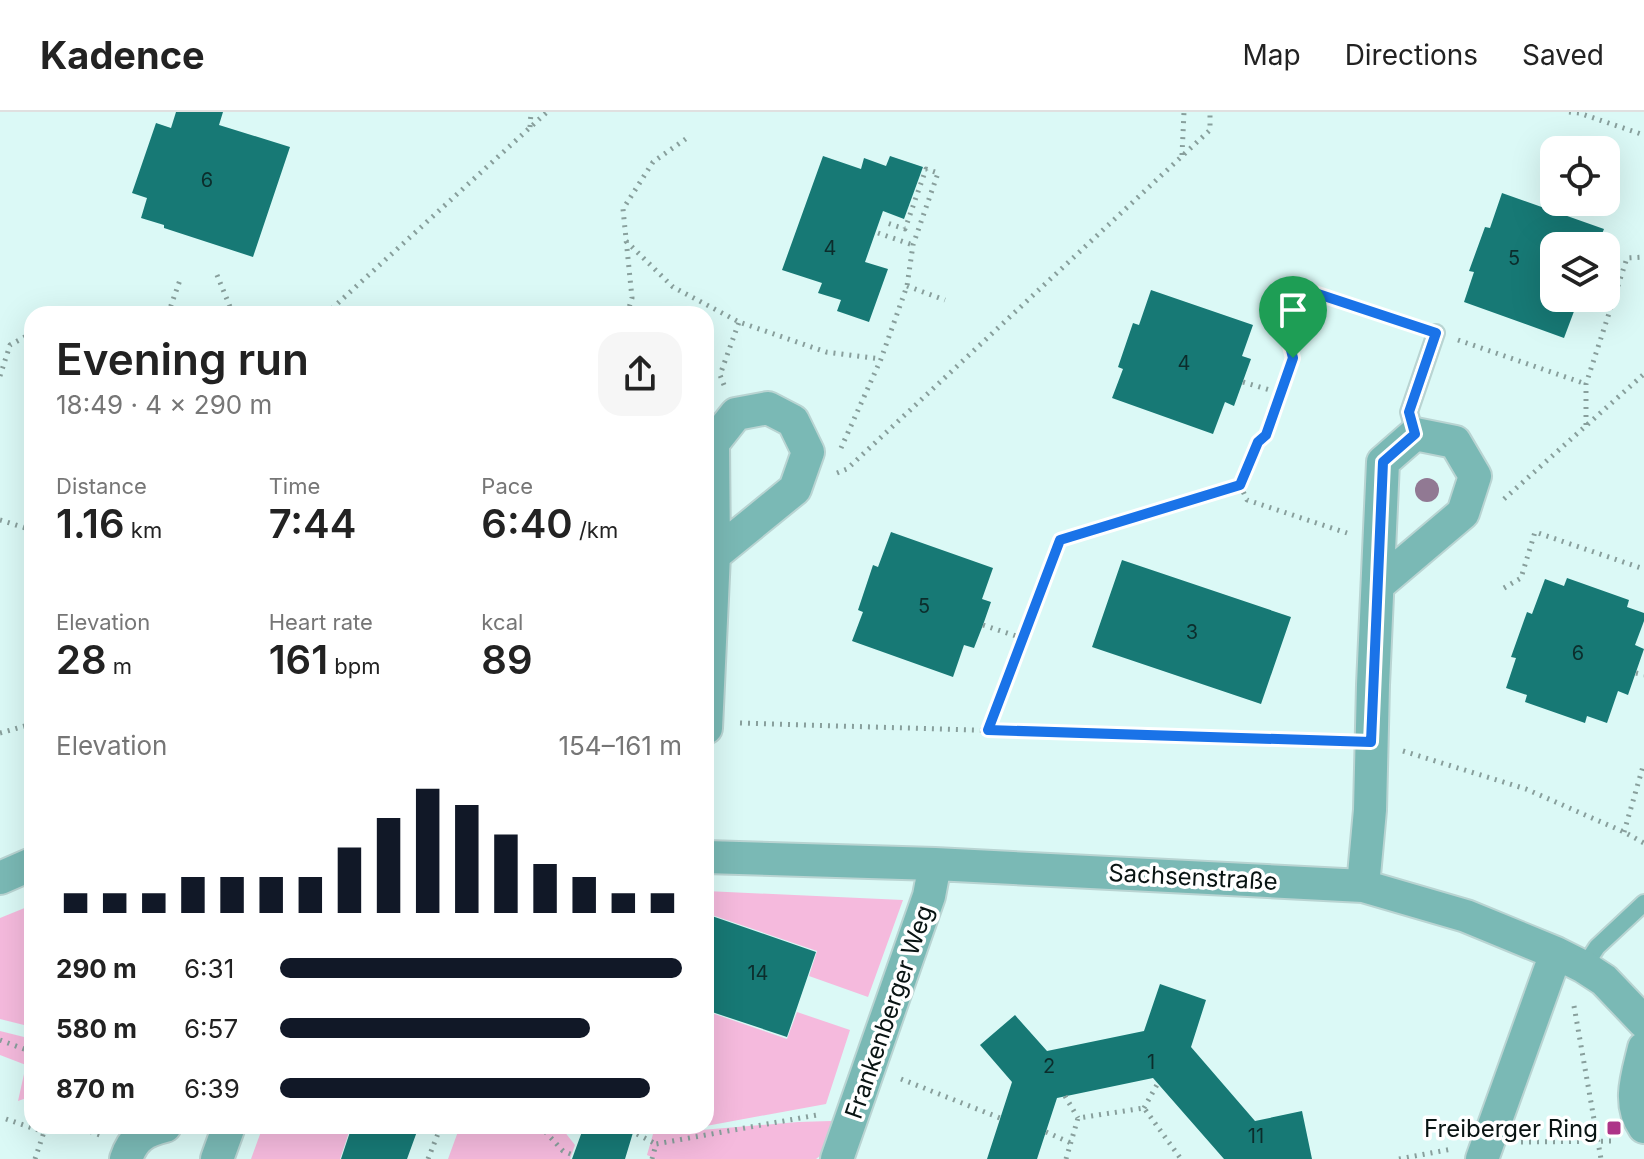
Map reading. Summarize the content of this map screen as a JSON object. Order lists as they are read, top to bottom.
{
  "streets": {
    "street": ["Sachsenstraße", "Frankenberger Weg"]
  },
  "crossings": [
    ["Sachsenstraße", "Frankenberger Weg"]
  ],
  "places": {
    "transit": ["Freiberger Ring"]
  },
  "house_numbers": [
    "6",
    "4",
    "5",
    "4",
    "5",
    "3",
    "6",
    "14",
    "1",
    "2",
    "11"
  ],
  "page": {
    "header": "Kadence",
    "nav": ["Map", "Directions", "Saved"],
    "heading": ["Evening run", "18:49 · 4 × 290 m"],
    "stats": [
      ["Distance", "1.16 km"],
      ["Time", "7:44"],
      ["Pace", "6:40 /km"],
      ["Elevation", "28 m"],
      ["Heart rate", "161 bpm"],
      ["kcal", "89"]
    ],
    "chart": ["Elevation", "154–161 m"],
    "list": [
      {
        "name": "290 m",
        "note": "6:31"
      },
      {
        "name": "580 m",
        "note": "6:57"
      },
      {
        "name": "870 m",
        "note": "6:39"
      }
    ]
  }
}
